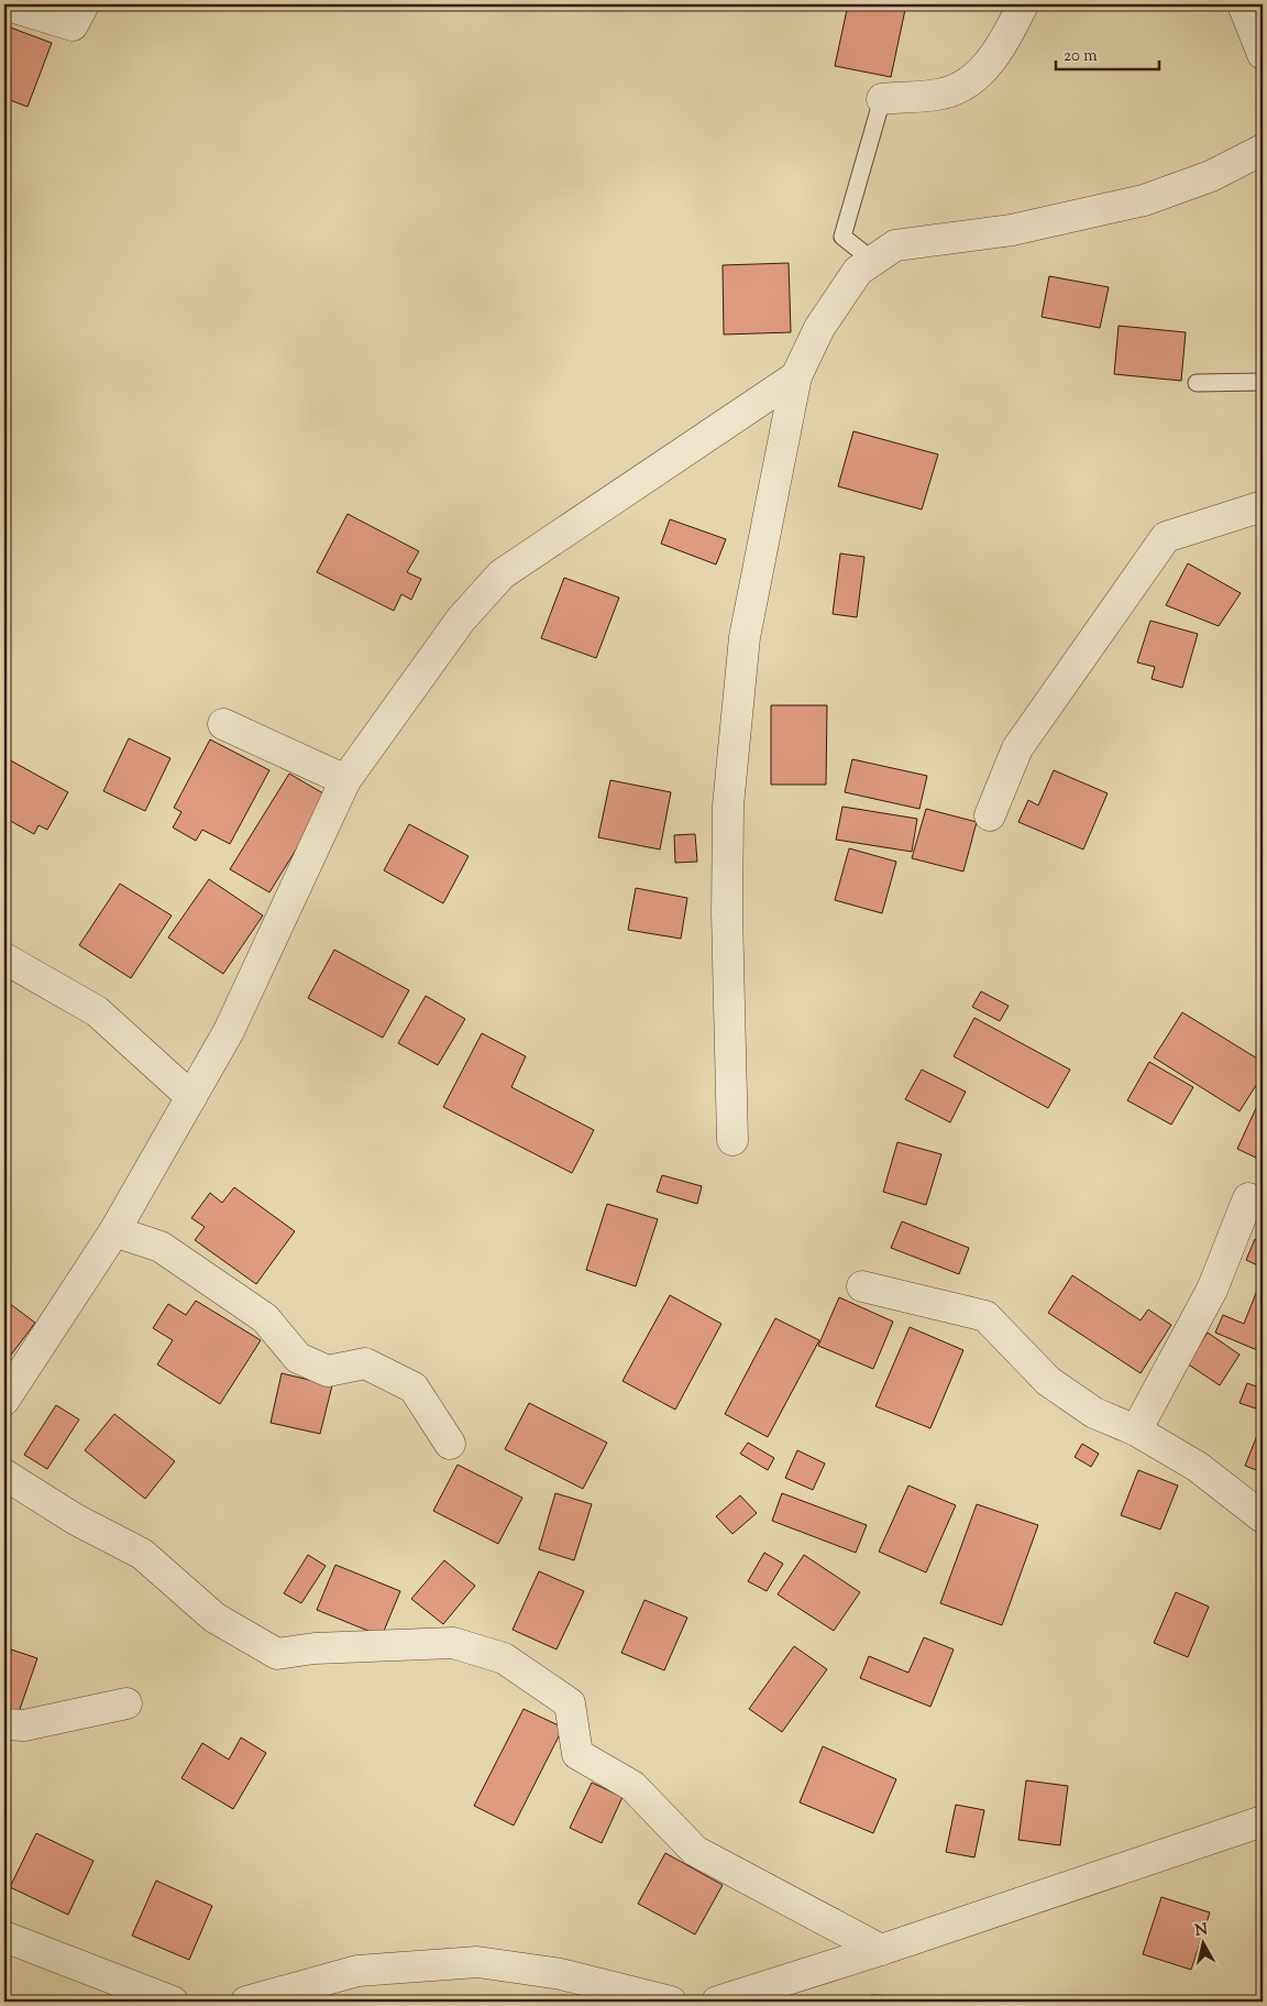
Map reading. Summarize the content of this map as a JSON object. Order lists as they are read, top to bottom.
{
  "scale_bar": "20 m",
  "north": "top"
}
